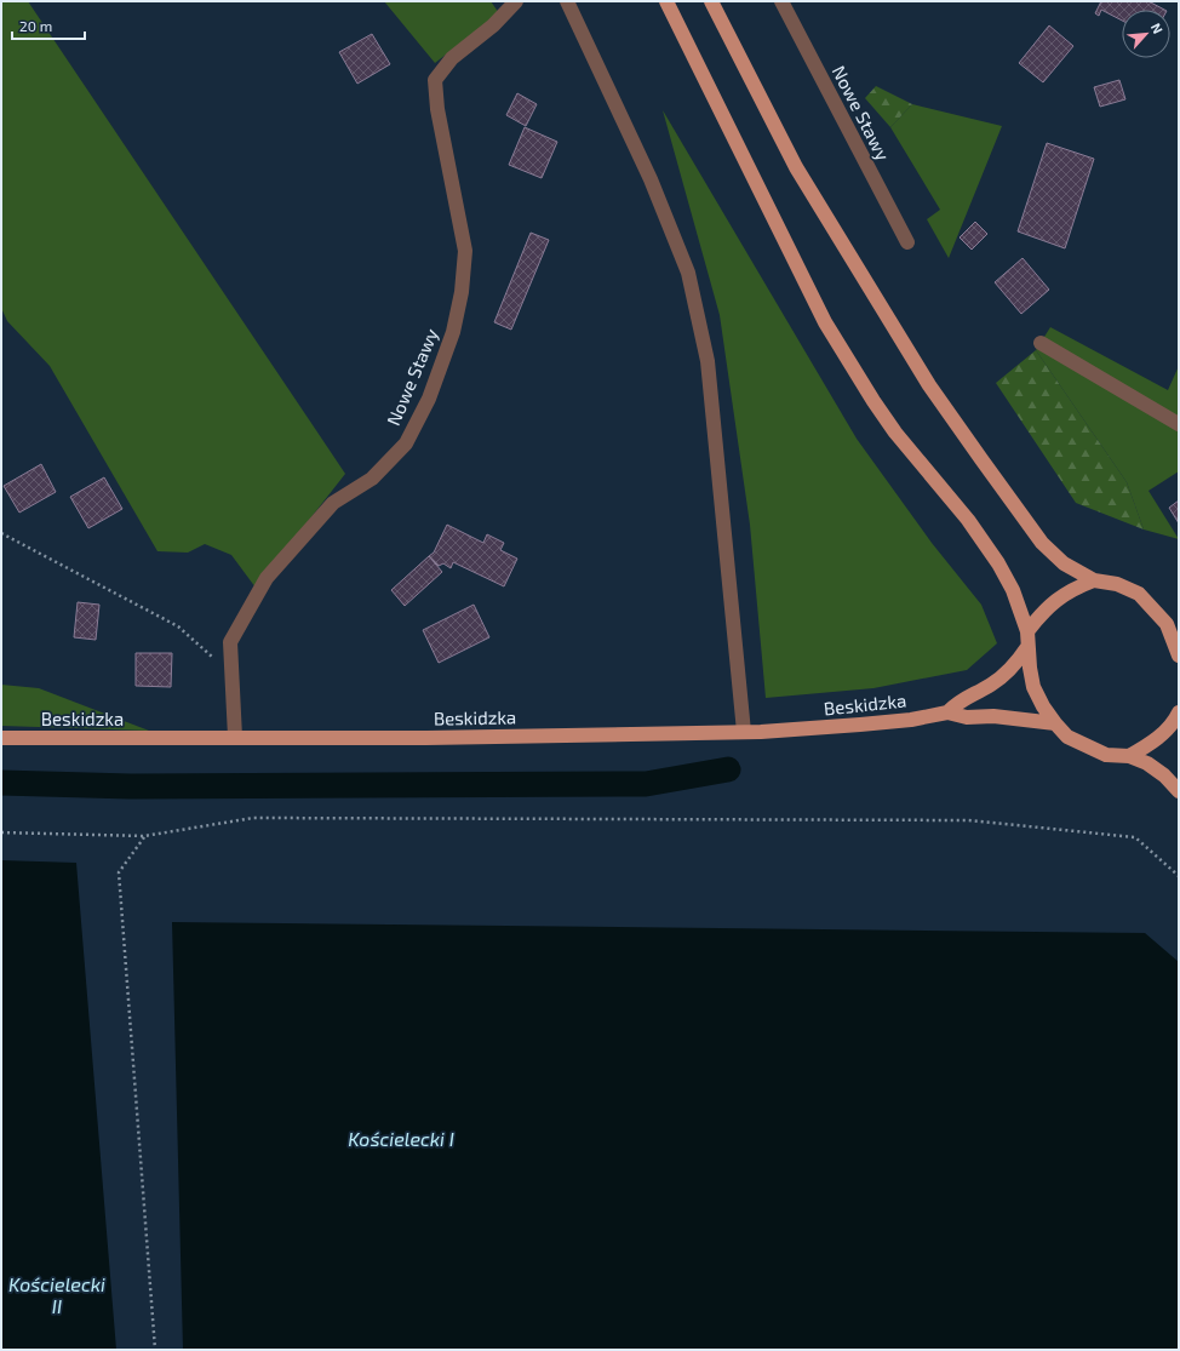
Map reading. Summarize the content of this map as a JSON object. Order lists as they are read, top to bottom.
{
  "streets": {
    "main road": ["Beskidzka"],
    "street": ["Nowe Stawy"]
  },
  "crossings": [
    ["Nowe Stawy", "Beskidzka"]
  ],
  "water": ["Kościelecki I", "Kościelecki II"],
  "scale_bar": "20 m",
  "north": "top right"
}
